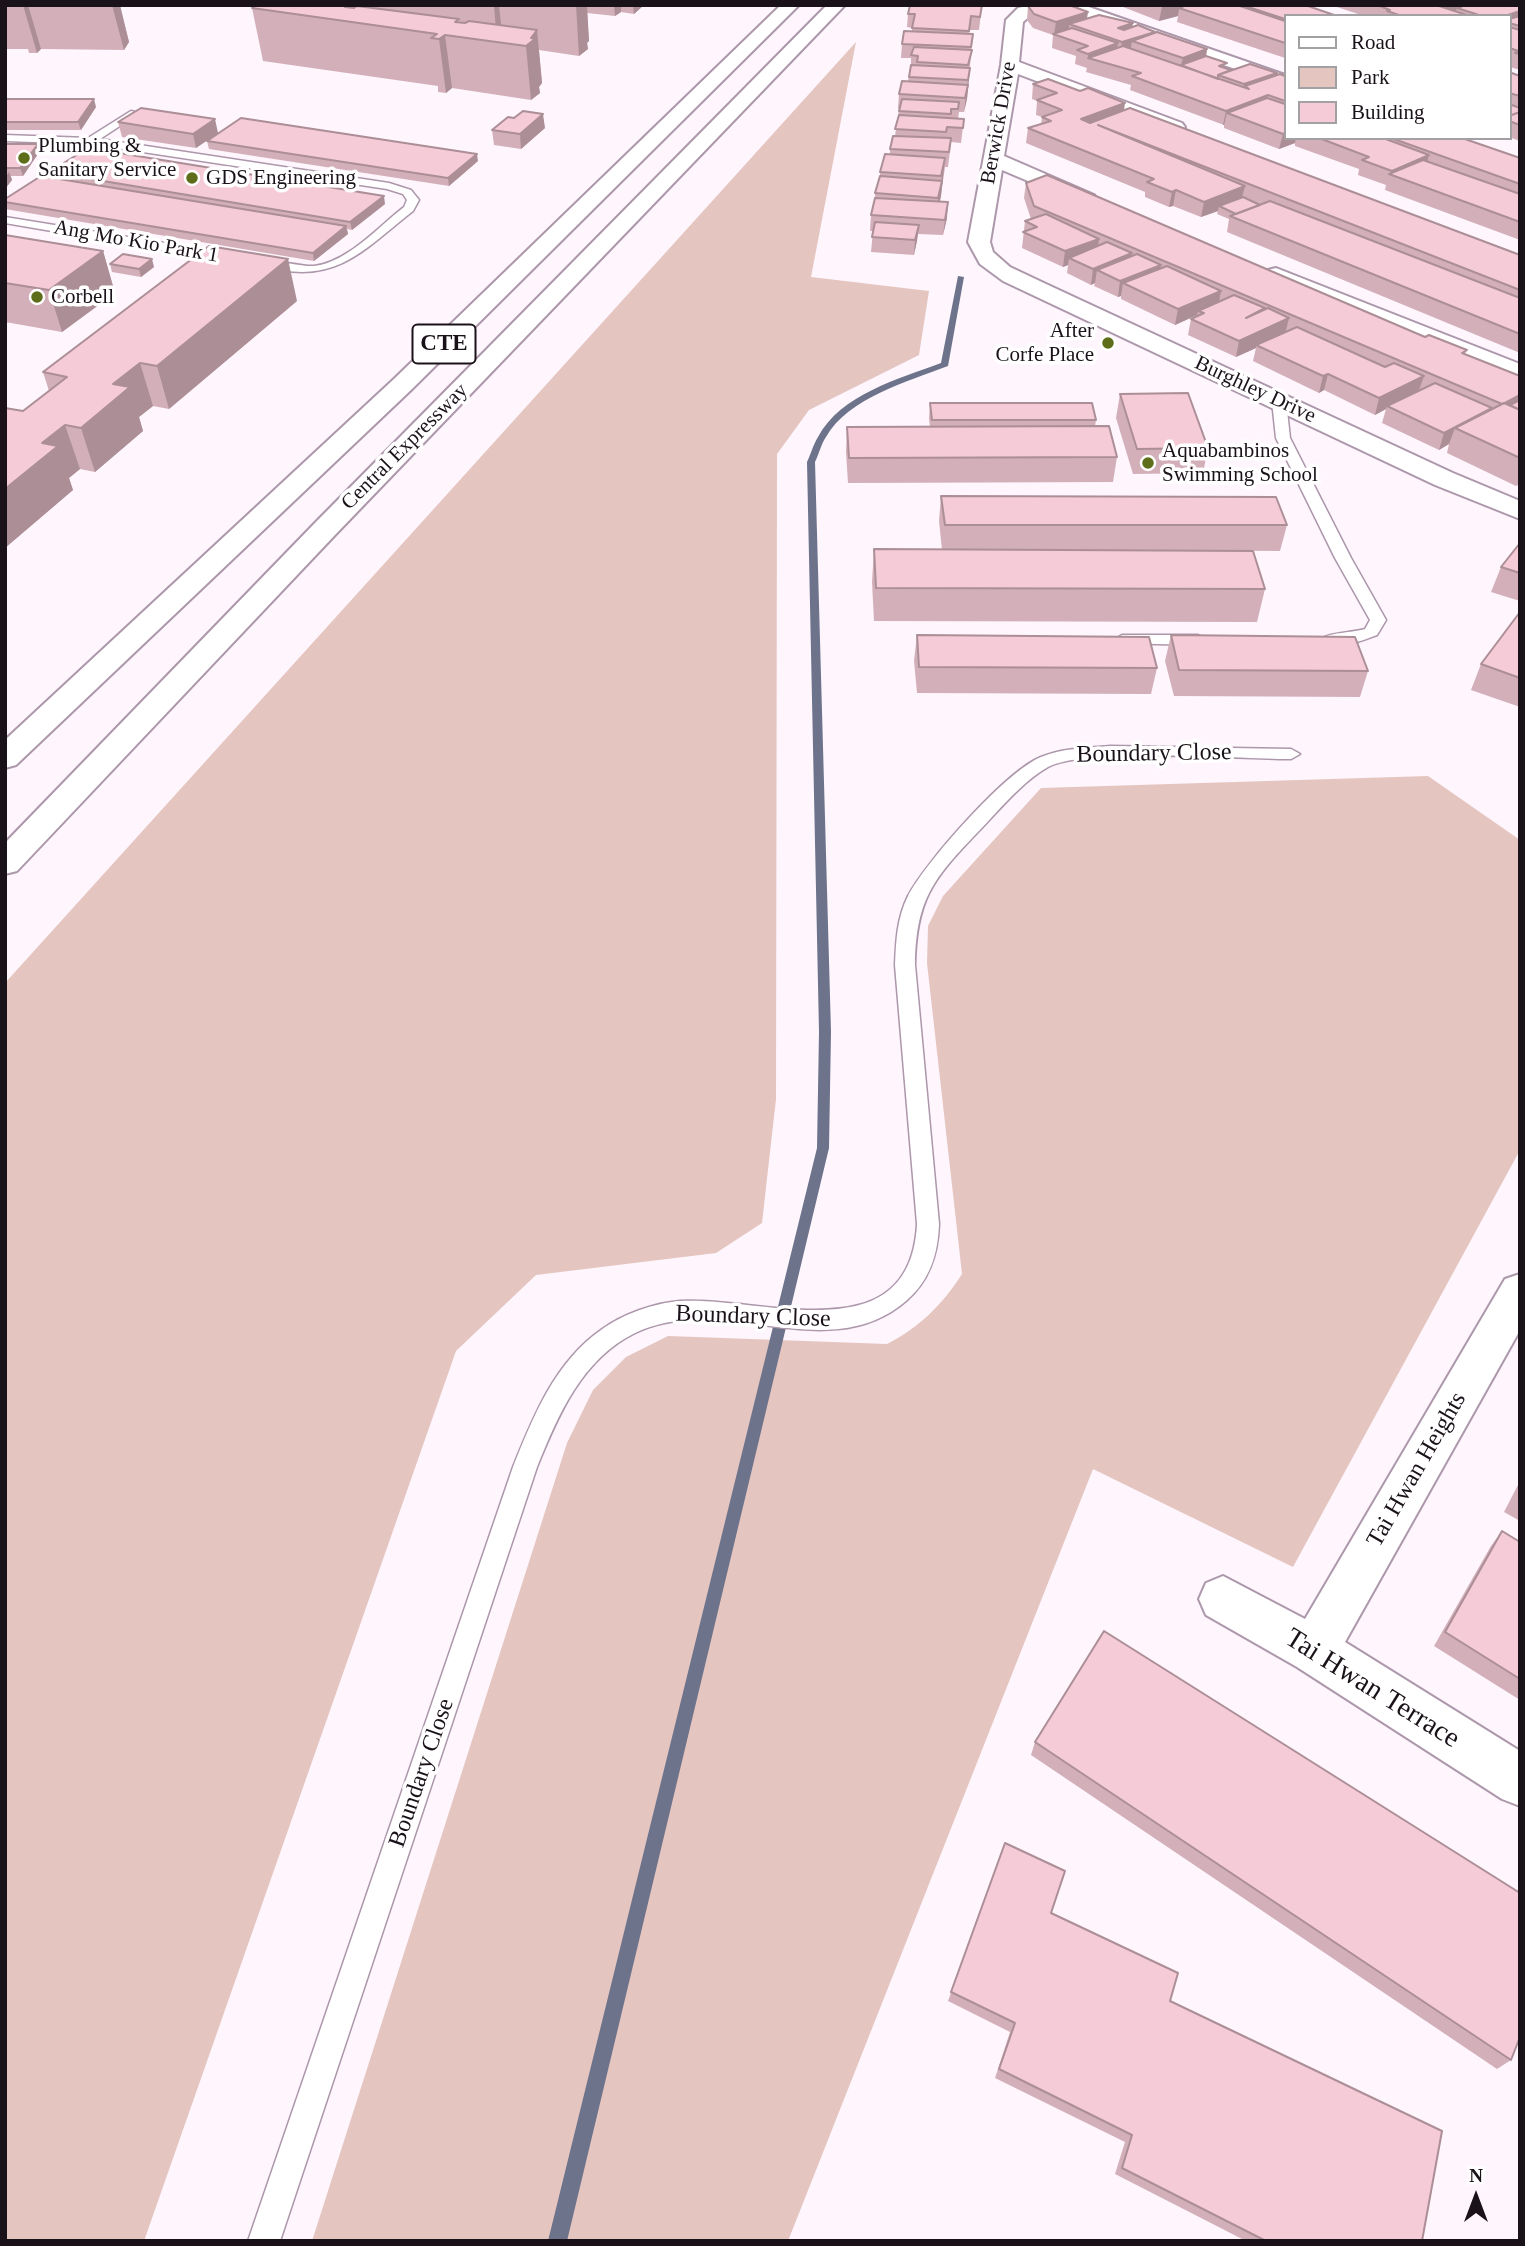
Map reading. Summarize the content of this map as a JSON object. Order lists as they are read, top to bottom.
{
  "streets": {
    "main road": [
      "Berwick Drive",
      "CTE",
      "Burghley Drive",
      "Central Expressway",
      "Tai Hwan Heights",
      "Tai Hwan Terrace"
    ],
    "lane": ["Ang Mo Kio Park 1", "Boundary Close"]
  },
  "crossings": [
    ["Berwick Drive", "Burghley Drive"],
    ["Tai Hwan Heights", "Tai Hwan Terrace"]
  ],
  "places": [
    "Plumbing & Sanitary Service",
    "GDS Engineering",
    "Corbell",
    "After Corfe Place",
    "Aquabambinos Swimming School"
  ],
  "legend": ["Road", "Park", "Building"],
  "north": "top"
}
